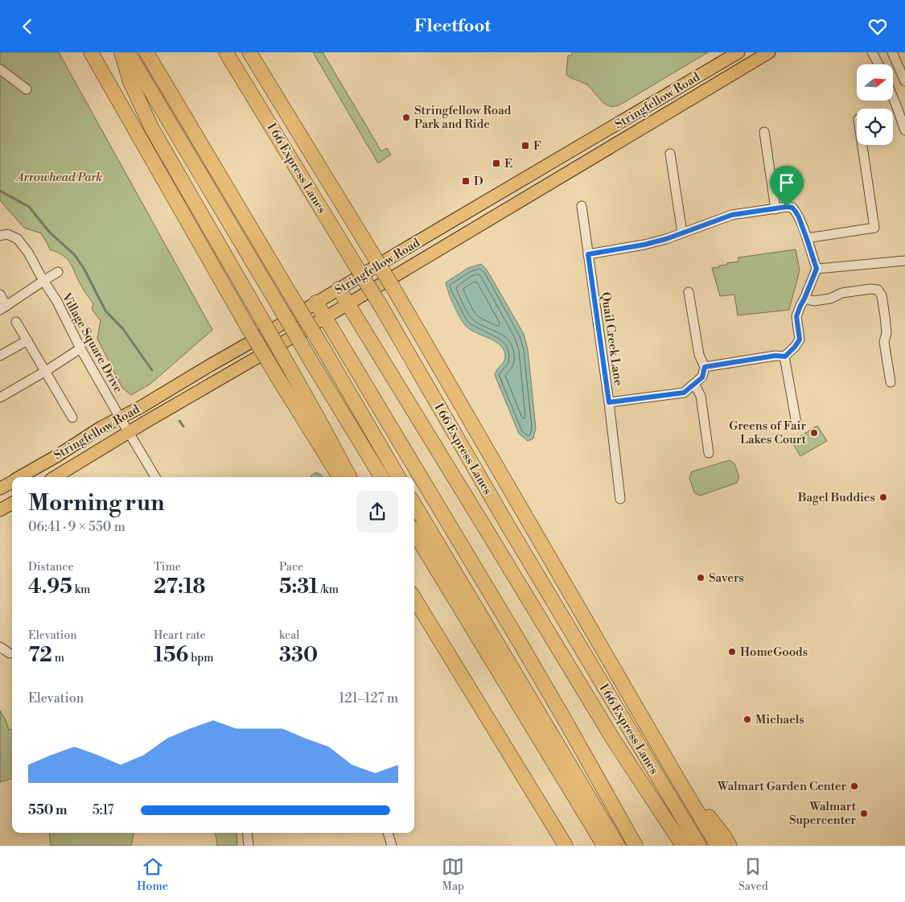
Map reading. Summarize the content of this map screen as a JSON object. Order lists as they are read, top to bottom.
{
  "streets": {
    "highway": ["I 66 Express Lanes"],
    "main road": ["Stringfellow Road"],
    "street": ["Quail Creek Lane", "Village Square Drive"]
  },
  "crossings": [
    ["Stringfellow Road", "Village Square Drive"]
  ],
  "parks": ["Arrowhead Park"],
  "places": {
    "other": [
      "Stringfellow Road Park and Ride",
      "Greens of Fair Lakes Court",
      "Bagel Buddies",
      "Savers",
      "HomeGoods",
      "Michaels",
      "Walmart Garden Center",
      "Walmart Supercenter"
    ],
    "transit": ["F", "E", "D"]
  },
  "north": "right",
  "page": {
    "header": "Fleetfoot",
    "heading": ["Morning run", "06:41 · 9 × 550 m"],
    "stats": [
      ["Distance", "4.95 km"],
      ["Time", "27:18"],
      ["Pace", "5:31 /km"],
      ["Elevation", "72 m"],
      ["Heart rate", "156 bpm"],
      ["kcal", "330"]
    ],
    "chart": ["Elevation", "121–127 m"],
    "list": [
      {
        "name": "550 m",
        "note": "5:17"
      }
    ],
    "tabs": ["Home", "Map", "Saved"]
  }
}
